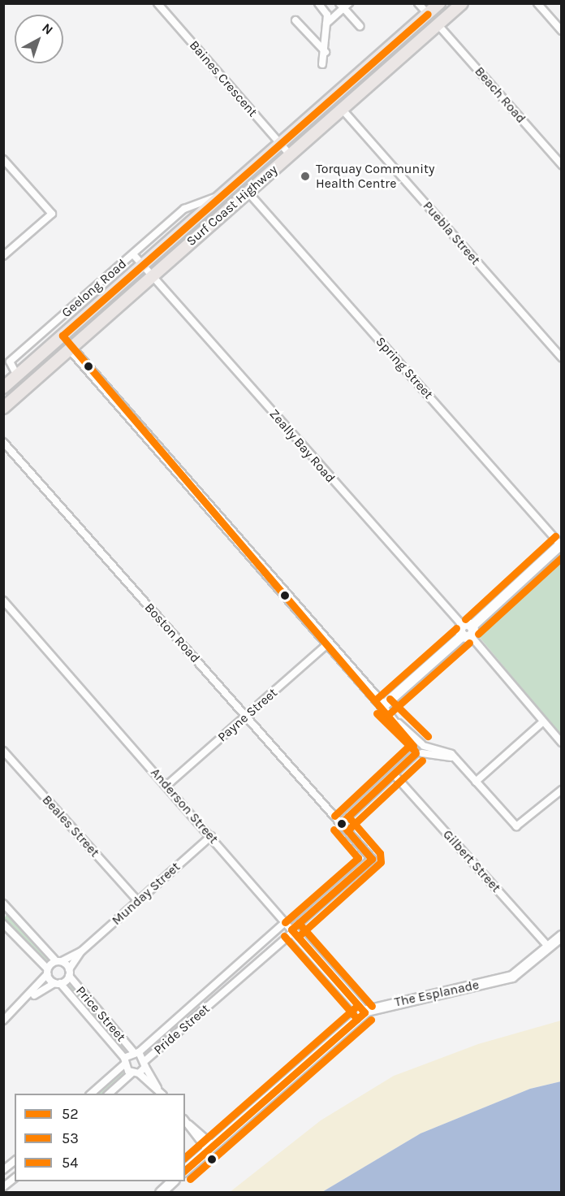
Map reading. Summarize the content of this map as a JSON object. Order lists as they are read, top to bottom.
{
  "streets": {
    "main road": ["Surf Coast Highway"],
    "street": [
      "Baines Crescent",
      "Beach Road",
      "Puebla Street",
      "Geelong Road",
      "Spring Street",
      "Zeally Bay Road",
      "Boston Road",
      "Payne Street",
      "Anderson Street",
      "Beales Street",
      "Gilbert Street",
      "Munday Street",
      "The Esplanade",
      "Price Street",
      "Pride Street"
    ]
  },
  "crossings": [
    ["Baines Crescent", "Surf Coast Highway"],
    ["Beach Road", "Surf Coast Highway"],
    ["Surf Coast Highway", "Puebla Street"],
    ["Surf Coast Highway", "Geelong Road"],
    ["Surf Coast Highway", "Spring Street"],
    ["Surf Coast Highway", "Zeally Bay Road"],
    ["Geelong Road", "Zeally Bay Road"],
    ["Boston Road", "Payne Street"],
    ["Boston Road", "Anderson Street"],
    ["Boston Road", "Pride Street"],
    ["Payne Street", "Anderson Street"],
    ["Anderson Street", "Munday Street"],
    ["Anderson Street", "The Esplanade"],
    ["Anderson Street", "Pride Street"],
    ["Beales Street", "Munday Street"],
    ["Gilbert Street", "The Esplanade"],
    ["Munday Street", "Price Street"],
    ["Price Street", "Pride Street"]
  ],
  "places": ["Torquay Community Health Centre"],
  "lines": ["transit line 52", "transit line 54", "transit line 53"],
  "legend": ["52", "53", "54"],
  "north": "top right"
}
